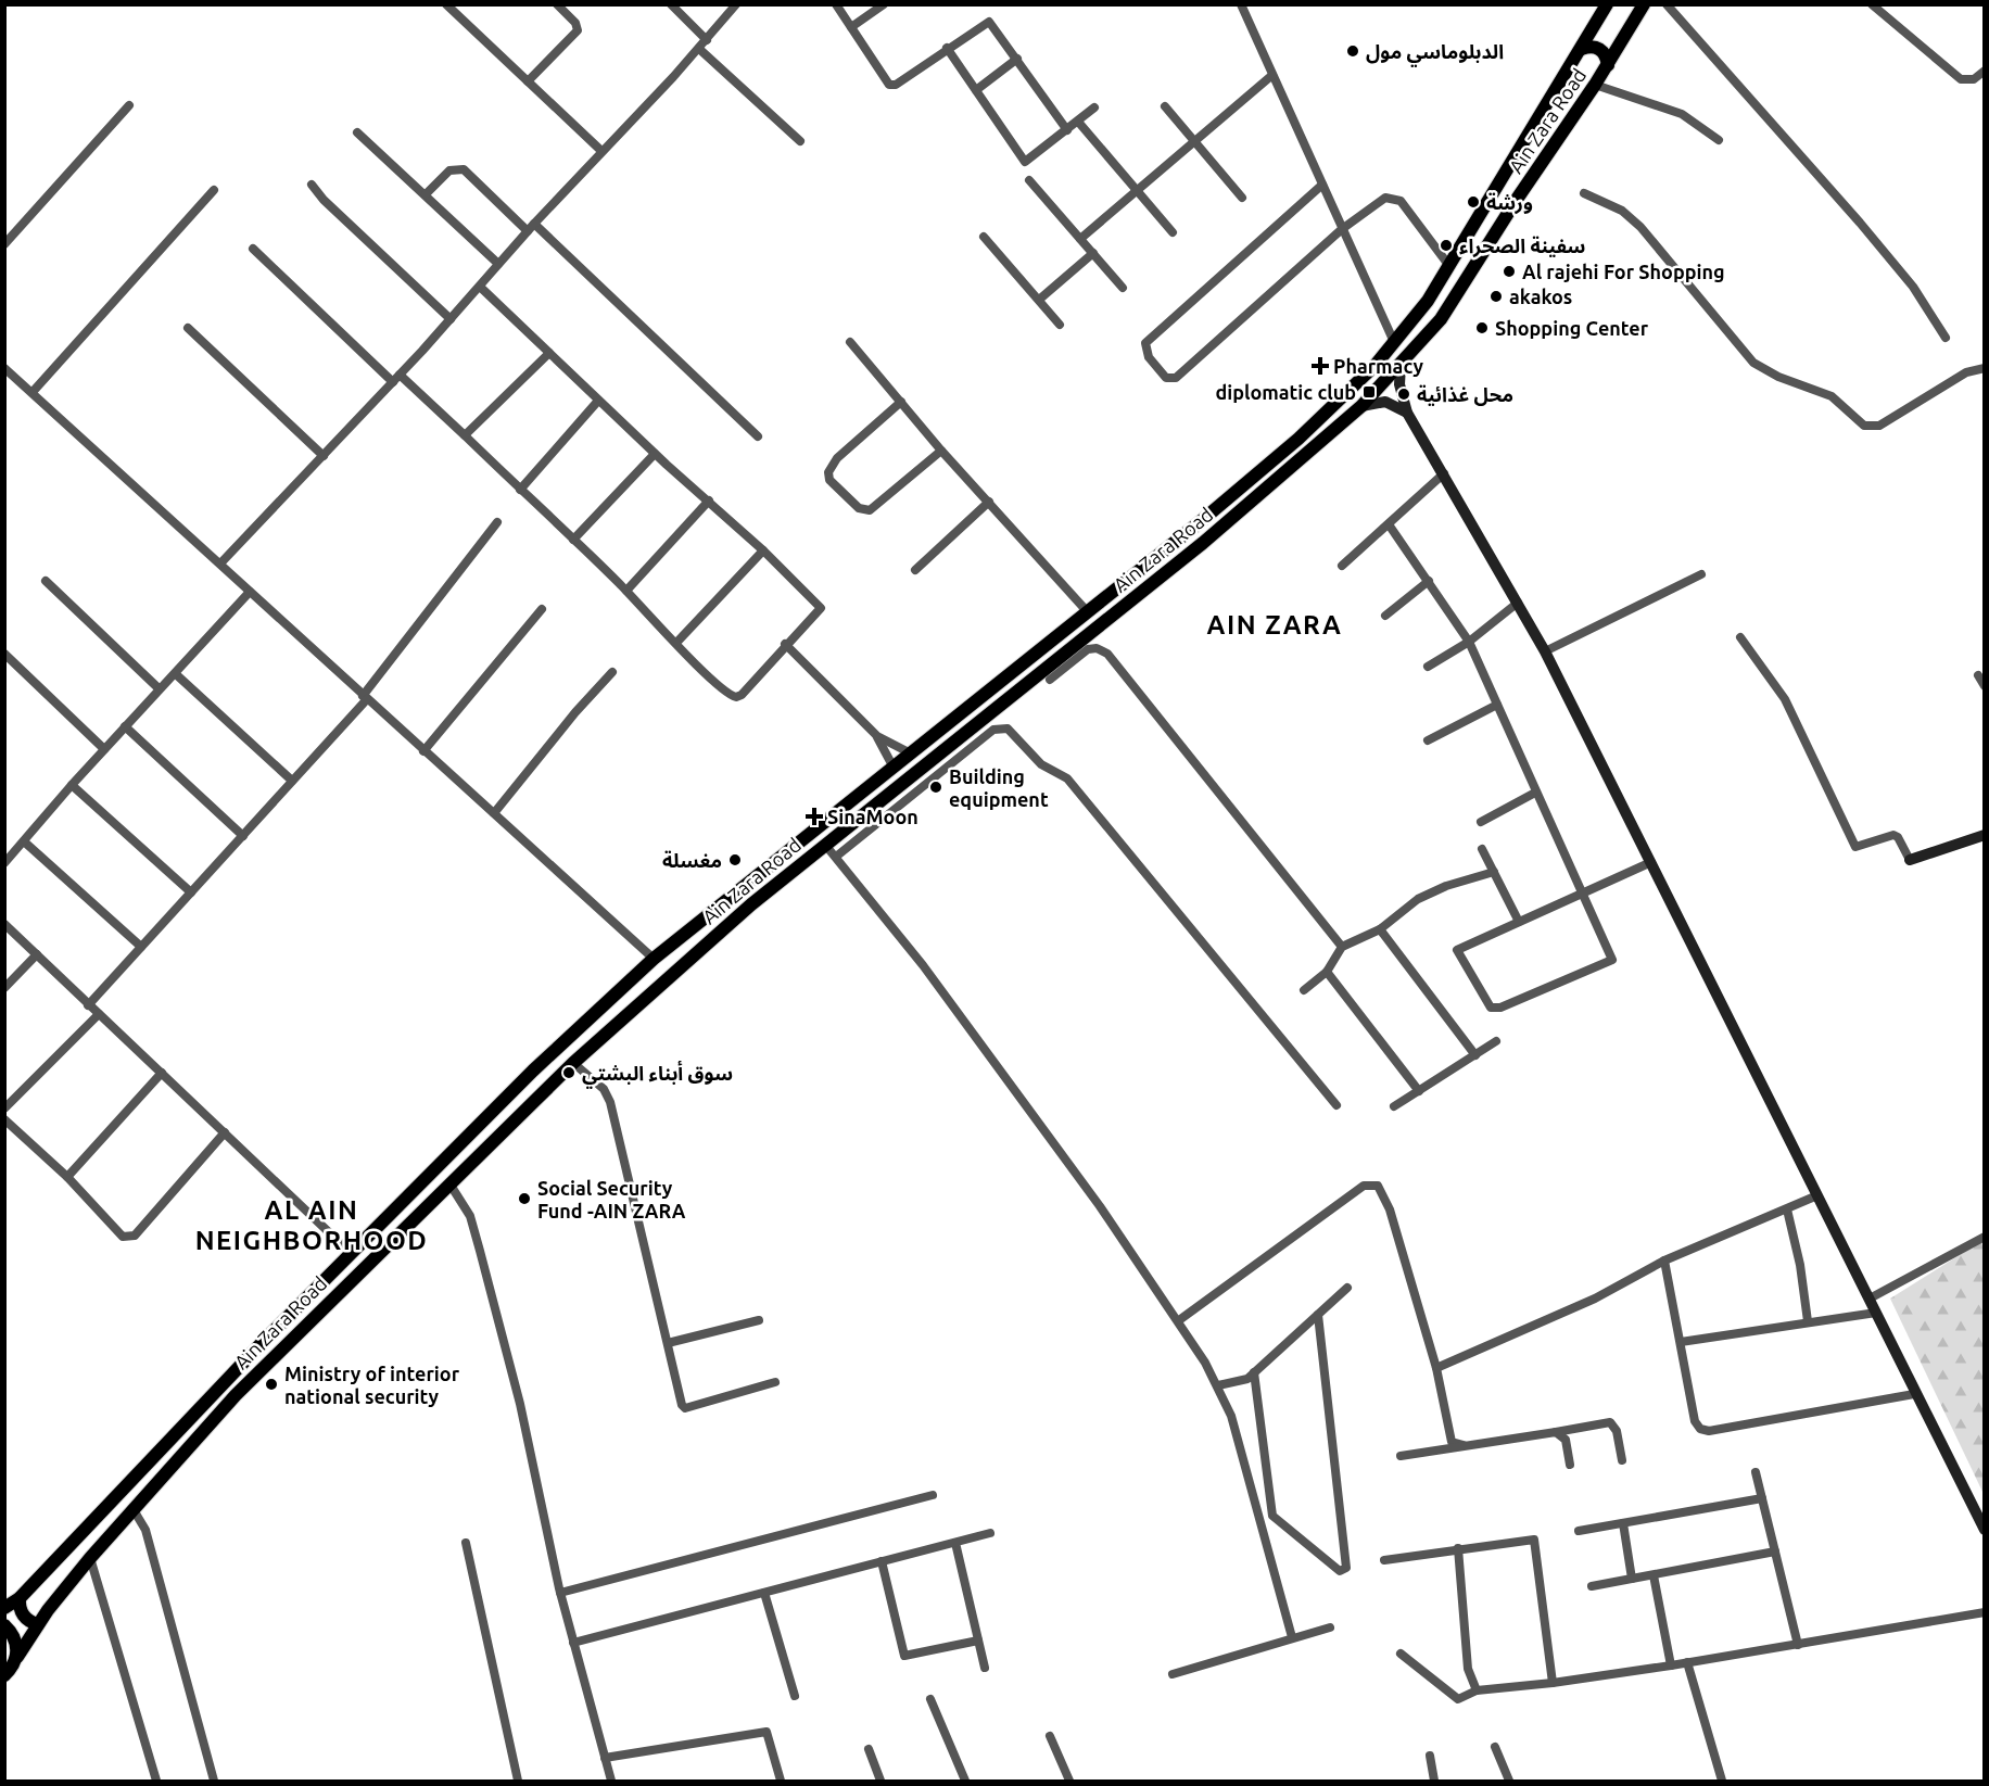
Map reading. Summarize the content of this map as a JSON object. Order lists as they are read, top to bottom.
{
  "streets": {
    "main road": ["Ain Zara Road"]
  },
  "districts": ["AIN ZARA", "AL AIN NEIGHBORHOOD"],
  "places": {
    "other": [
      "الدبلوماسي مول",
      "ورشة",
      "سفينة الصحراء",
      "Al rajehi For Shopping",
      "akakos",
      "Shopping Center",
      "محل غذائية",
      "Building equipment",
      "مغسلة",
      "سوق أبناء البشتي",
      "Social Security Fund -AIN ZARA",
      "Ministry of interior national security"
    ],
    "health": ["Pharmacy", "SinaMoon"],
    "transit": ["diplomatic club"]
  }
}
